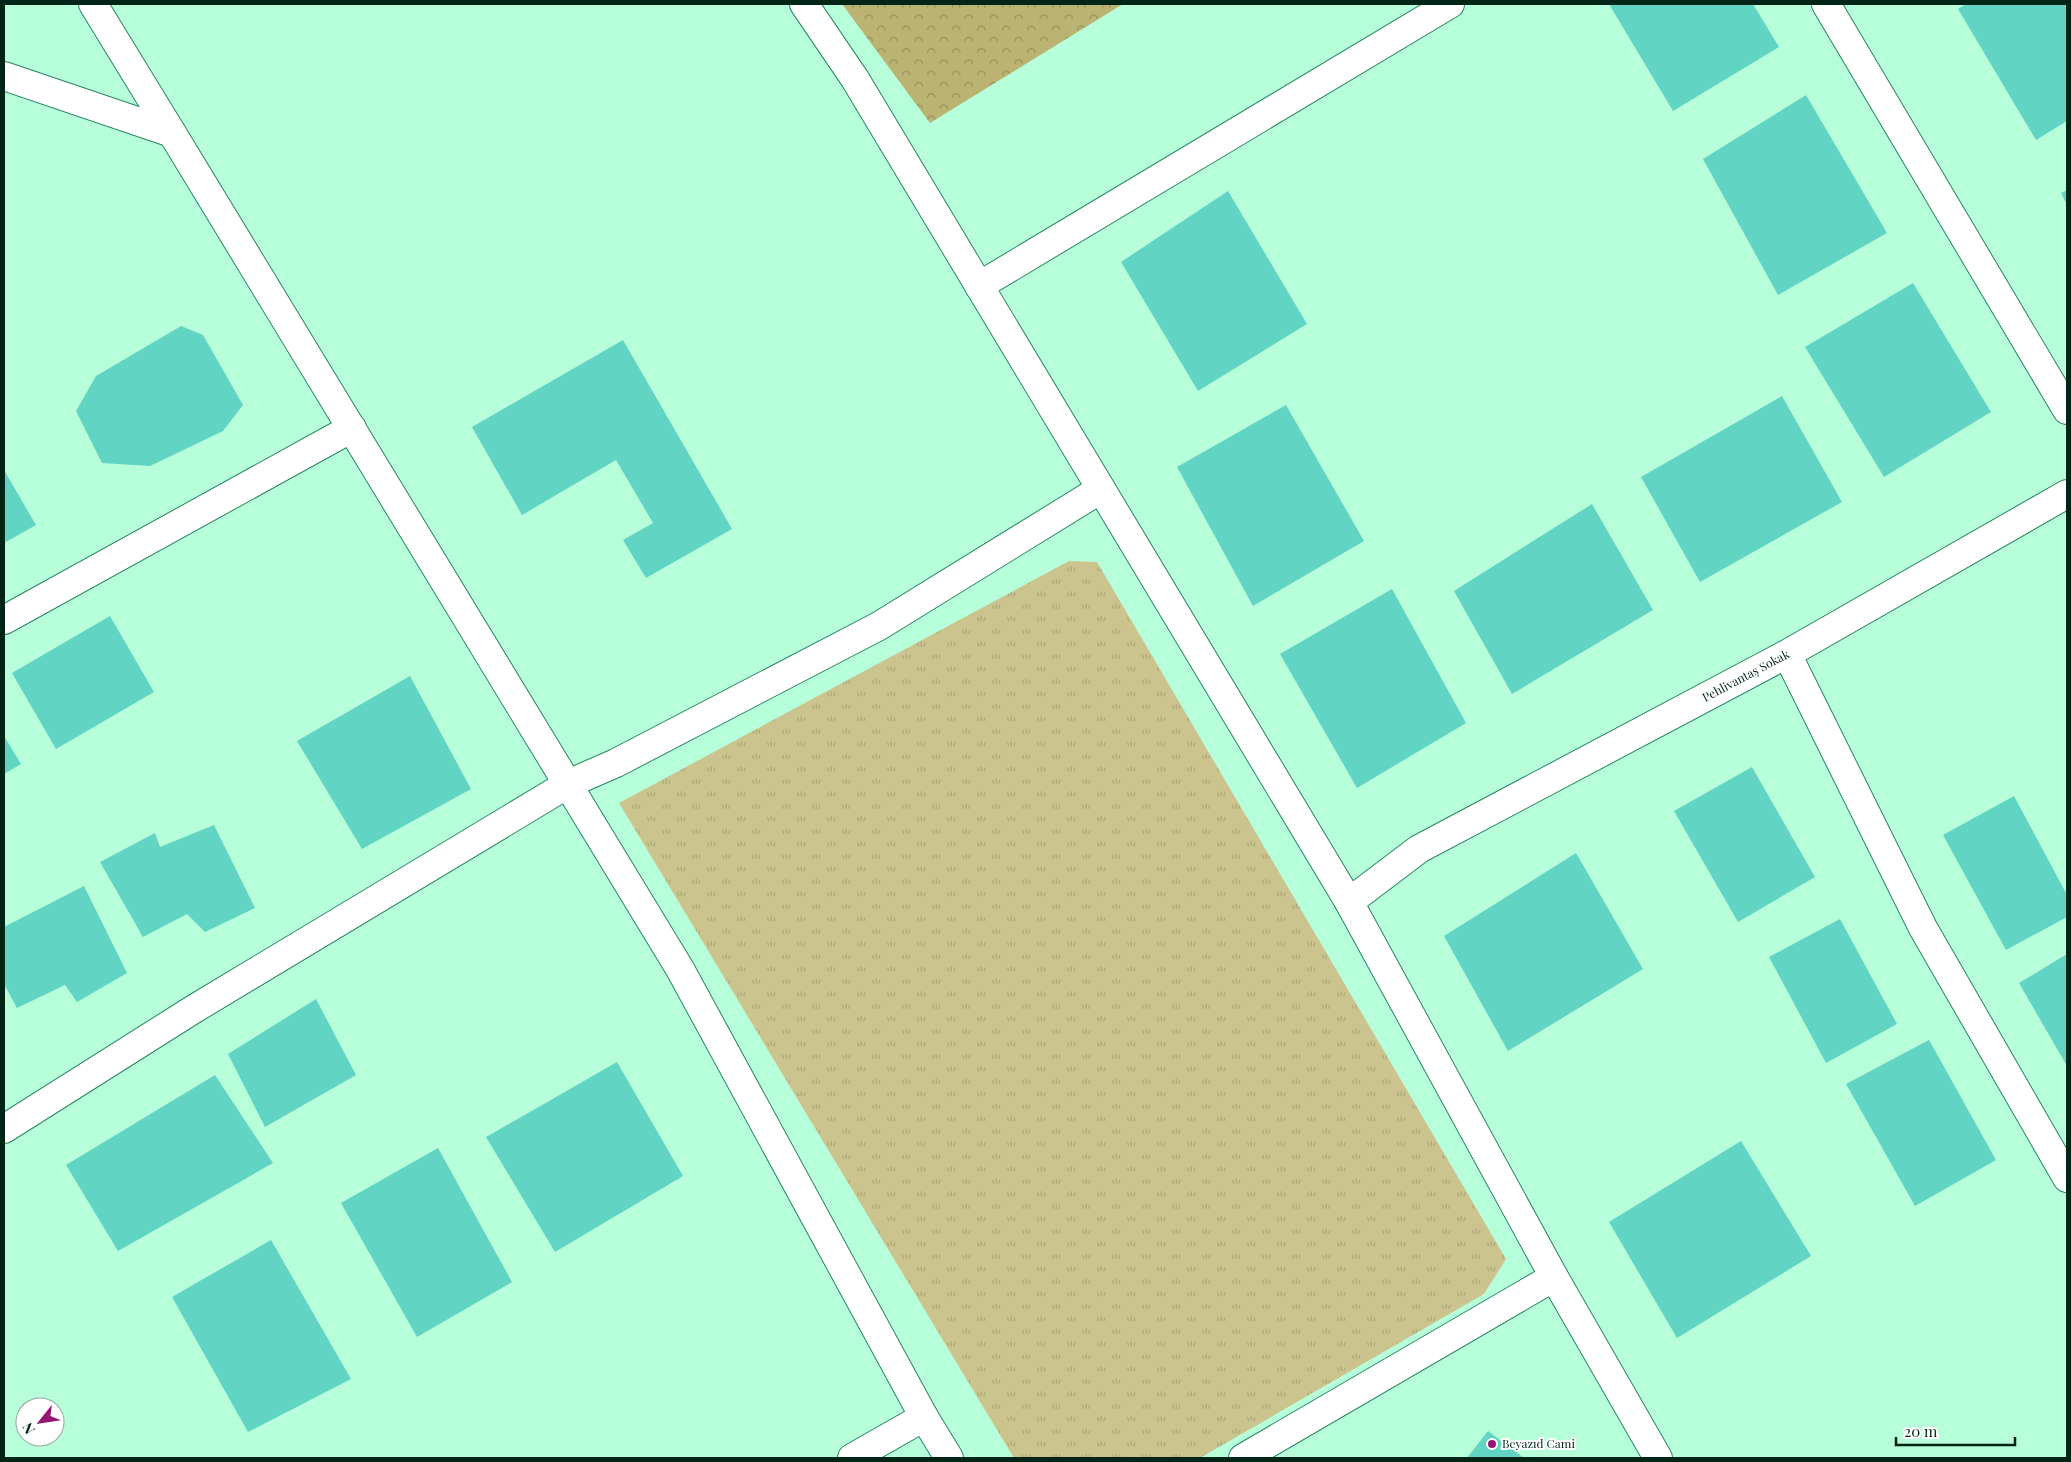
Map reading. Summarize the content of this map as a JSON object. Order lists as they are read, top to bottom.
{
  "streets": {
    "street": ["Pehlivantaş Sokak"]
  },
  "places": ["Beyazıd Cami"],
  "scale_bar": "20 m",
  "north": "bottom left"
}
